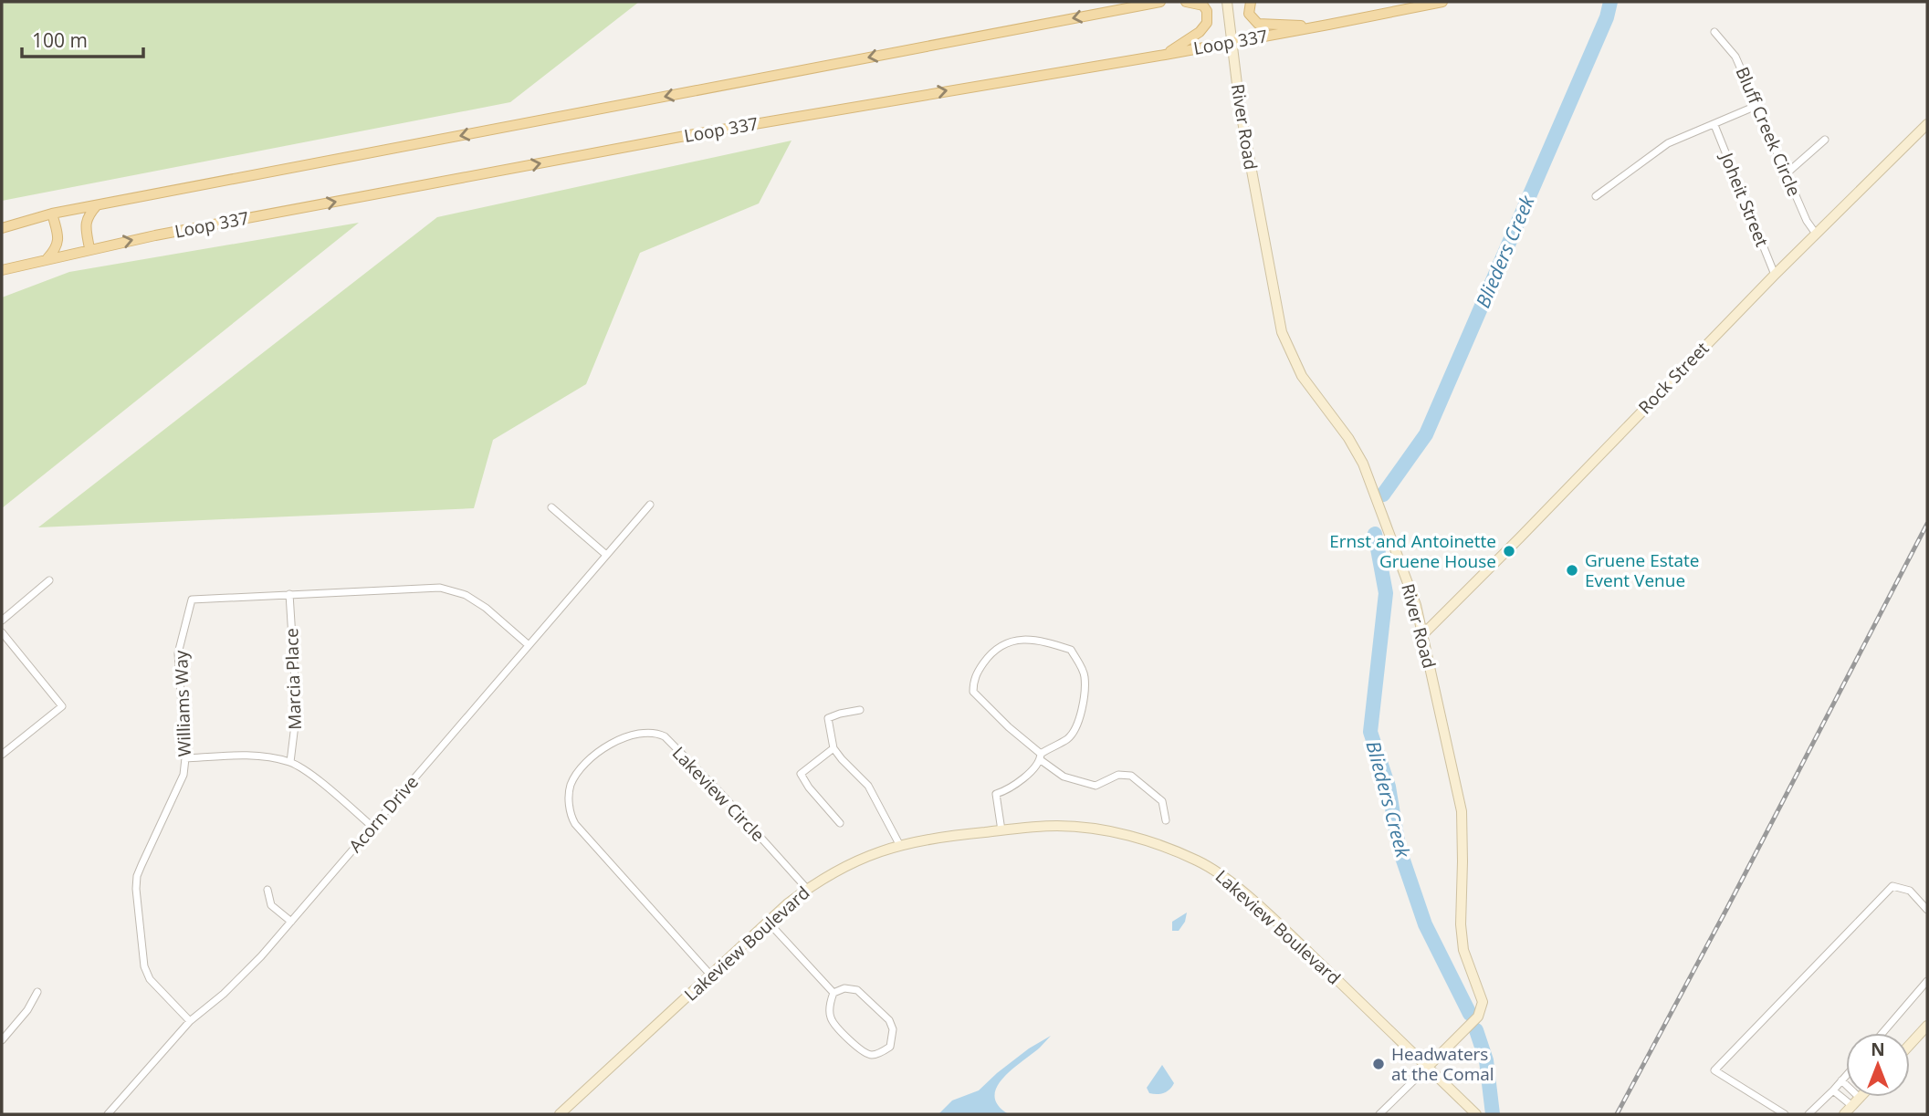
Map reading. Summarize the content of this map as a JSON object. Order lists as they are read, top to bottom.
{
  "streets": {
    "main road": ["Loop 337"],
    "street": [
      "River Road",
      "Bluff Creek Circle",
      "Joheit Street",
      "Rock Street",
      "Marcia Place",
      "Williams Way",
      "Lakeview Circle",
      "Acorn Drive",
      "Lakeview Boulevard"
    ]
  },
  "crossings": [
    ["Loop 337", "River Road"],
    ["River Road", "Rock Street"],
    ["River Road", "Lakeview Boulevard"],
    ["Bluff Creek Circle", "Rock Street"],
    ["Joheit Street", "Rock Street"],
    ["Marcia Place", "Williams Way"],
    ["Williams Way", "Acorn Drive"],
    ["Lakeview Circle", "Lakeview Boulevard"]
  ],
  "water": ["Blieders Creek"],
  "places": ["Ernst and Antoinette Gruene House", "Gruene Estate Event Venue", "Headwaters at the Comal"],
  "scale_bar": "100 m",
  "north": "top"
}
